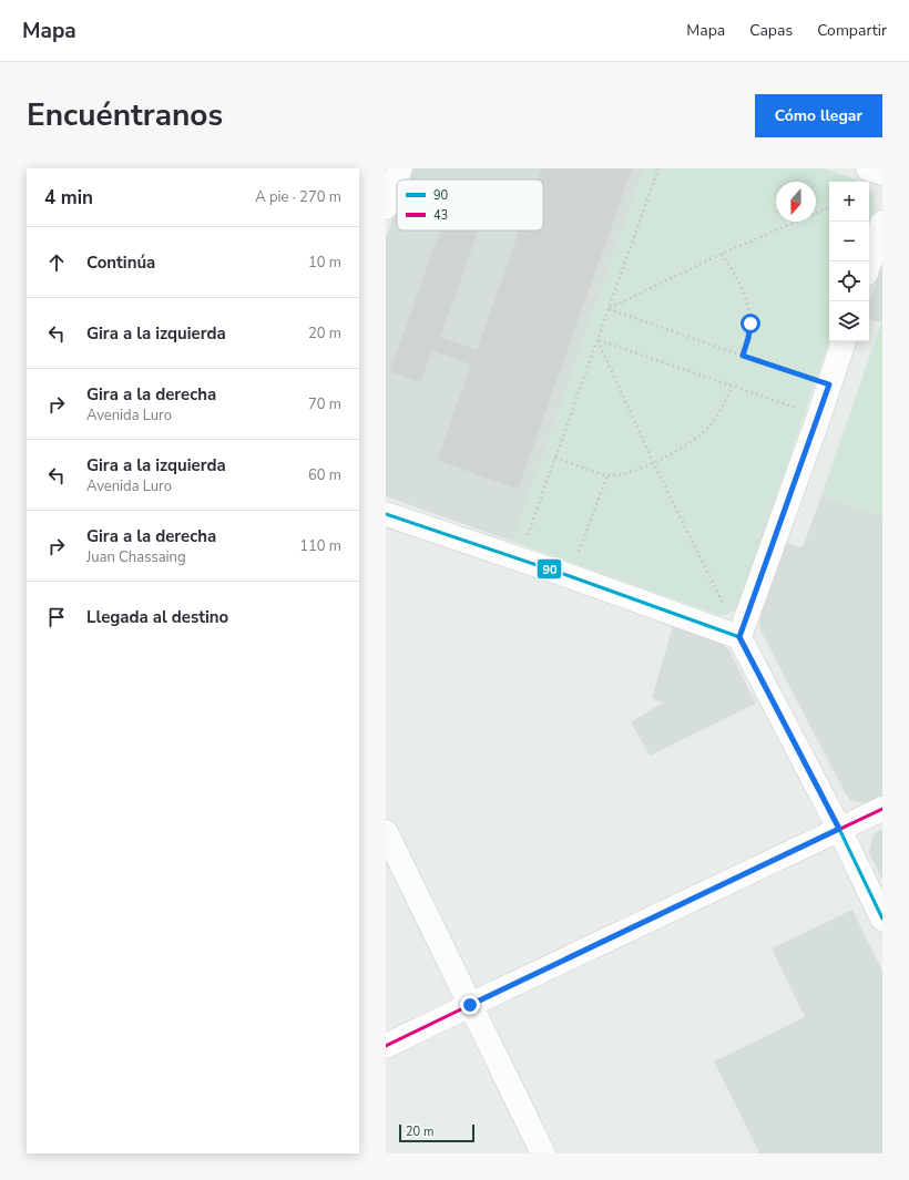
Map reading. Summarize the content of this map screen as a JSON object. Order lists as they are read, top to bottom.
{
  "lines": ["transit line 90", "transit line 43"],
  "legend": ["90", "43"],
  "scale_bar": "20 m",
  "north": "bottom",
  "page": {
    "header": "Mapa",
    "nav": ["Mapa", "Capas", "Compartir"],
    "title": "Encuéntranos",
    "buttons": "Cómo llegar",
    "heading": ["4 min", "A pie · 270 m"],
    "map_buttons": ["+", "−"],
    "list": [
      ["Continúa", "10 m"],
      ["Gira a la izquierda", "20 m"],
      ["Gira a la derecha", "Avenida Luro", "70 m"],
      ["Gira a la izquierda", "Avenida Luro", "60 m"],
      ["Gira a la derecha", "Juan Chassaing", "110 m"],
      "Llegada al destino"
    ],
    "scale": "20 m"
  }
}
